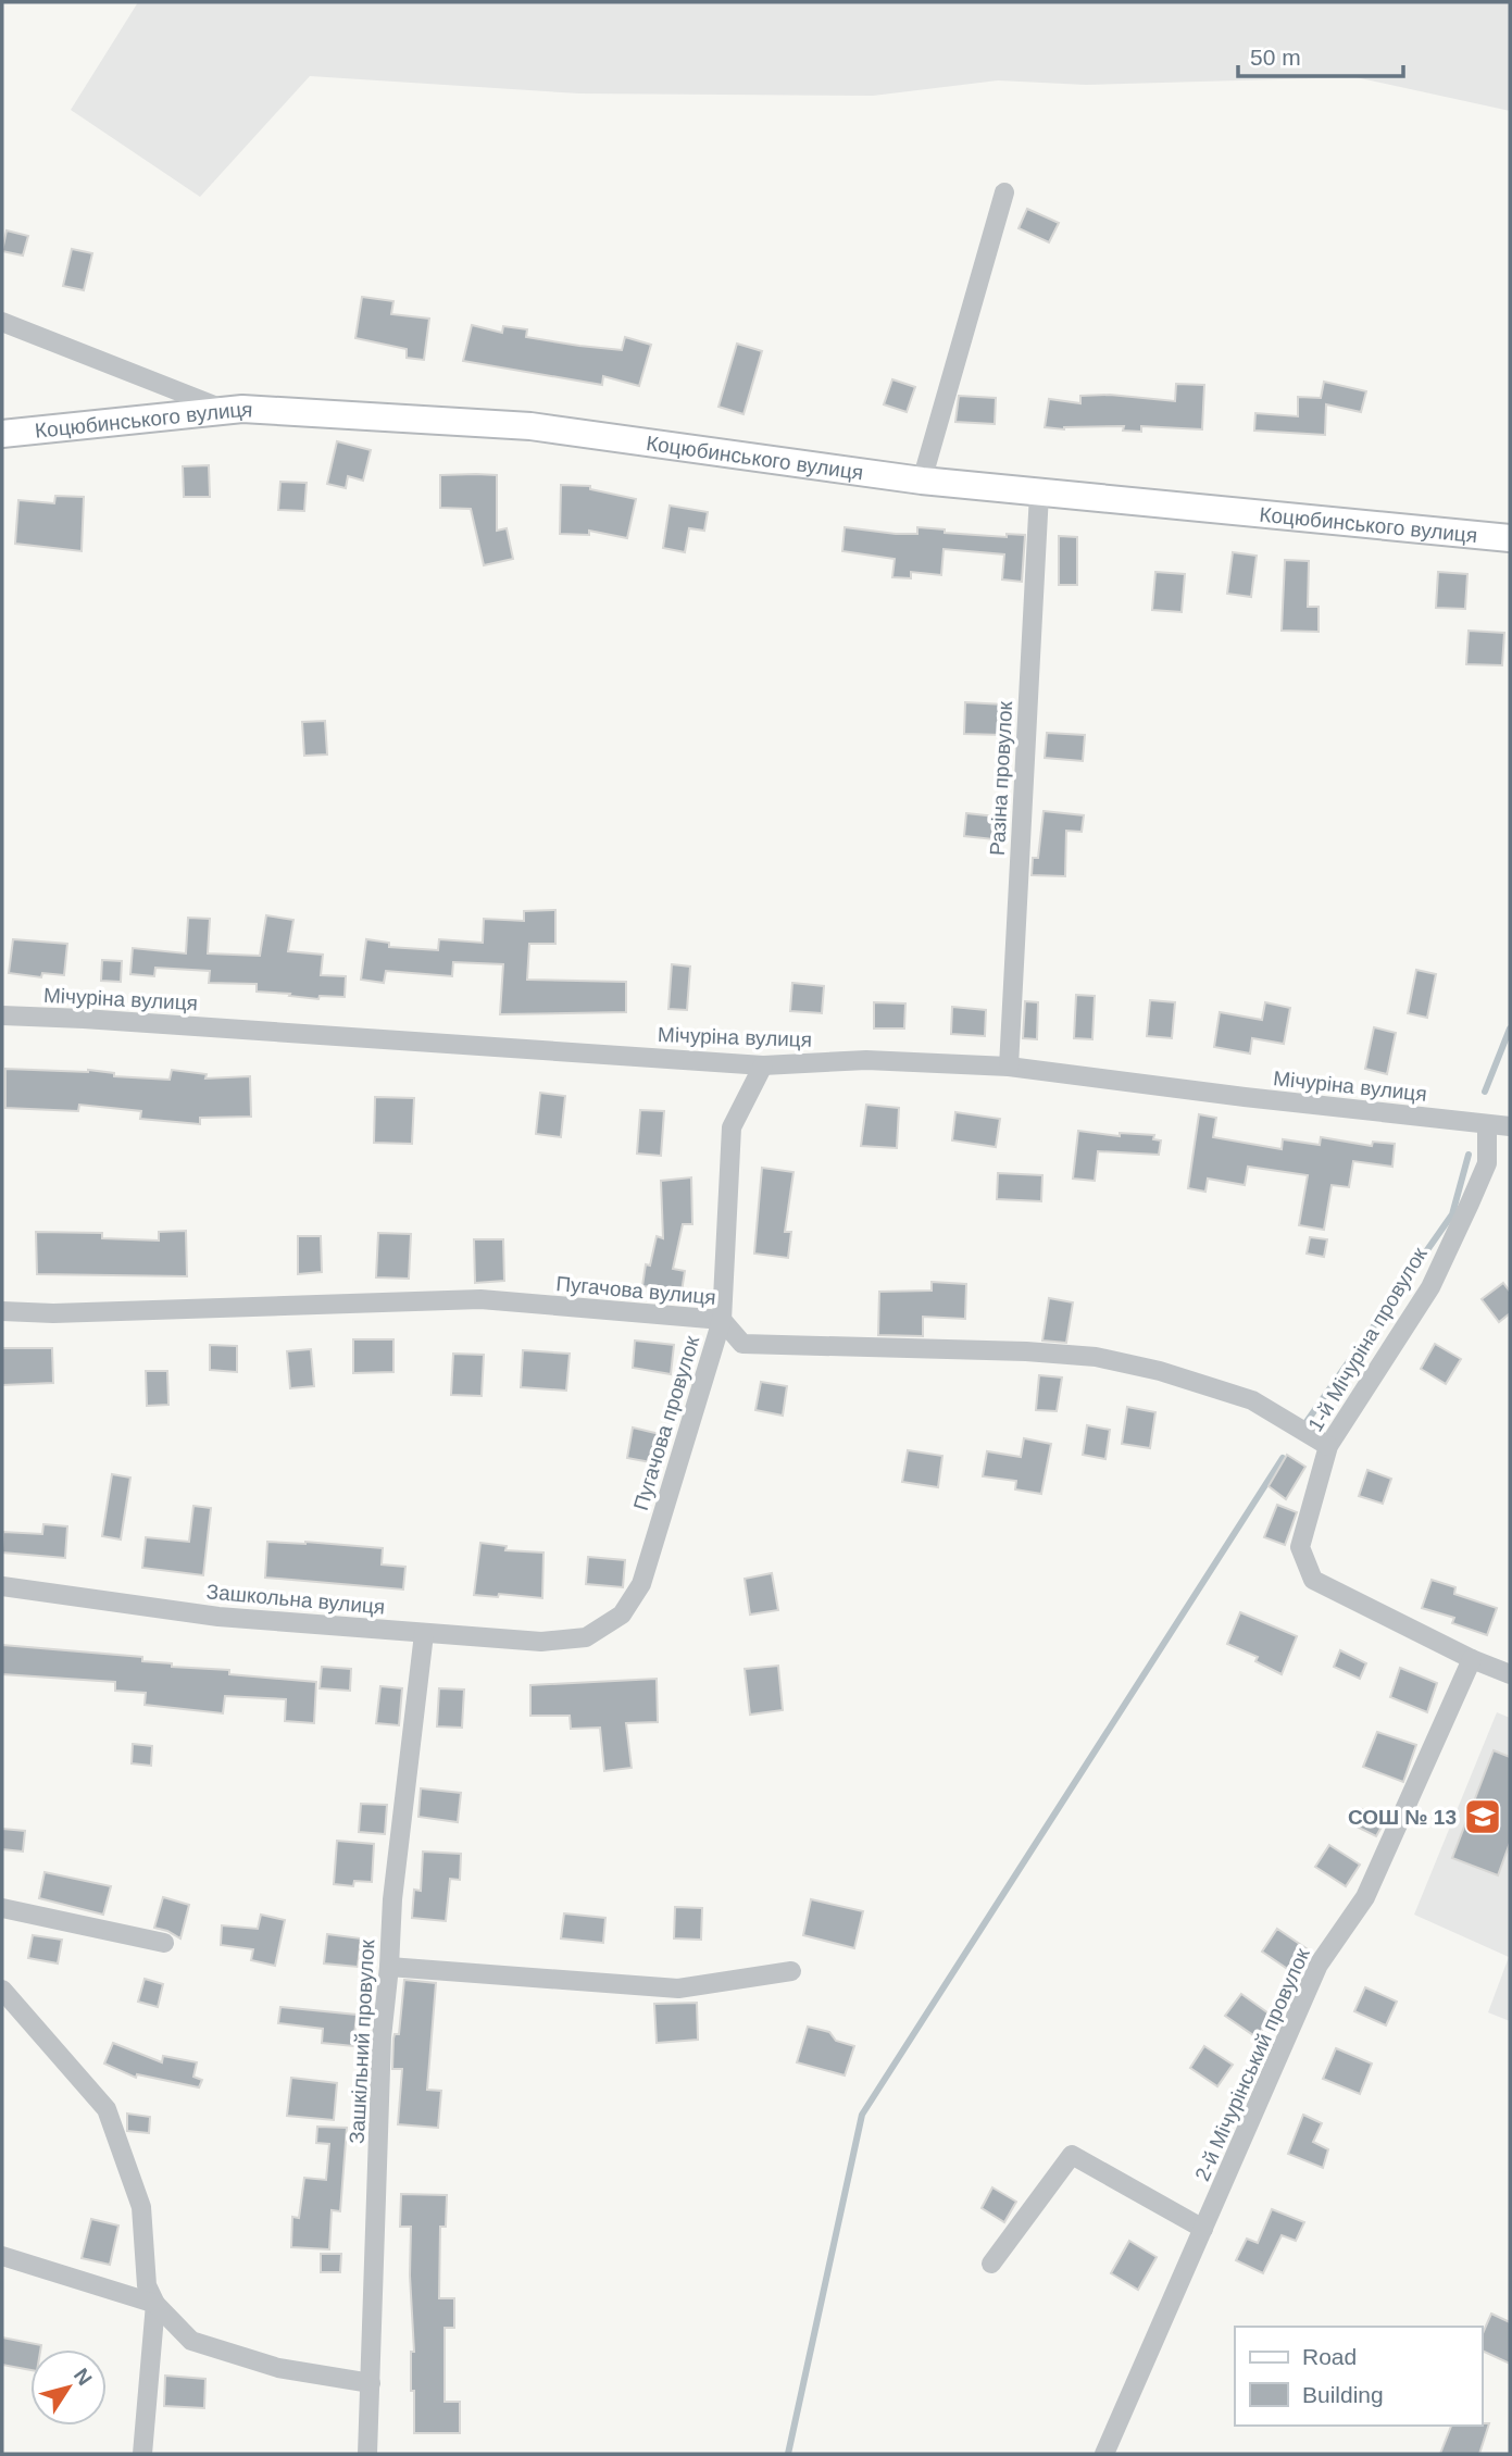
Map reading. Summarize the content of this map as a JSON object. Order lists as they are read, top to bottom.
{
  "streets": {
    "street": [
      "Коцюбинського вулиця",
      "Разіна провулок",
      "Мічуріна вулиця",
      "Пугачова вулиця",
      "1-й Мічуріна провулок",
      "Пугачова провулок",
      "Зашкольна вулиця",
      "Зашкільний провулок",
      "2-й Мічурінський провулок"
    ]
  },
  "crossings": [
    ["Коцюбинського вулиця", "Разіна провулок"],
    ["Разіна провулок", "Мічуріна вулиця"],
    ["Мічуріна вулиця", "1-й Мічуріна провулок"],
    ["Мічуріна вулиця", "Пугачова провулок"],
    ["Пугачова вулиця", "1-й Мічуріна провулок"],
    ["Пугачова вулиця", "Пугачова провулок"],
    ["1-й Мічуріна провулок", "2-й Мічурінський провулок"],
    ["Пугачова провулок", "Зашкольна вулиця"],
    ["Зашкольна вулиця", "Зашкільний провулок"]
  ],
  "places": {
    "school or university": ["СОШ № 13"]
  },
  "legend": ["Road", "Building"],
  "scale_bar": "50 m",
  "north": "top right"
}
